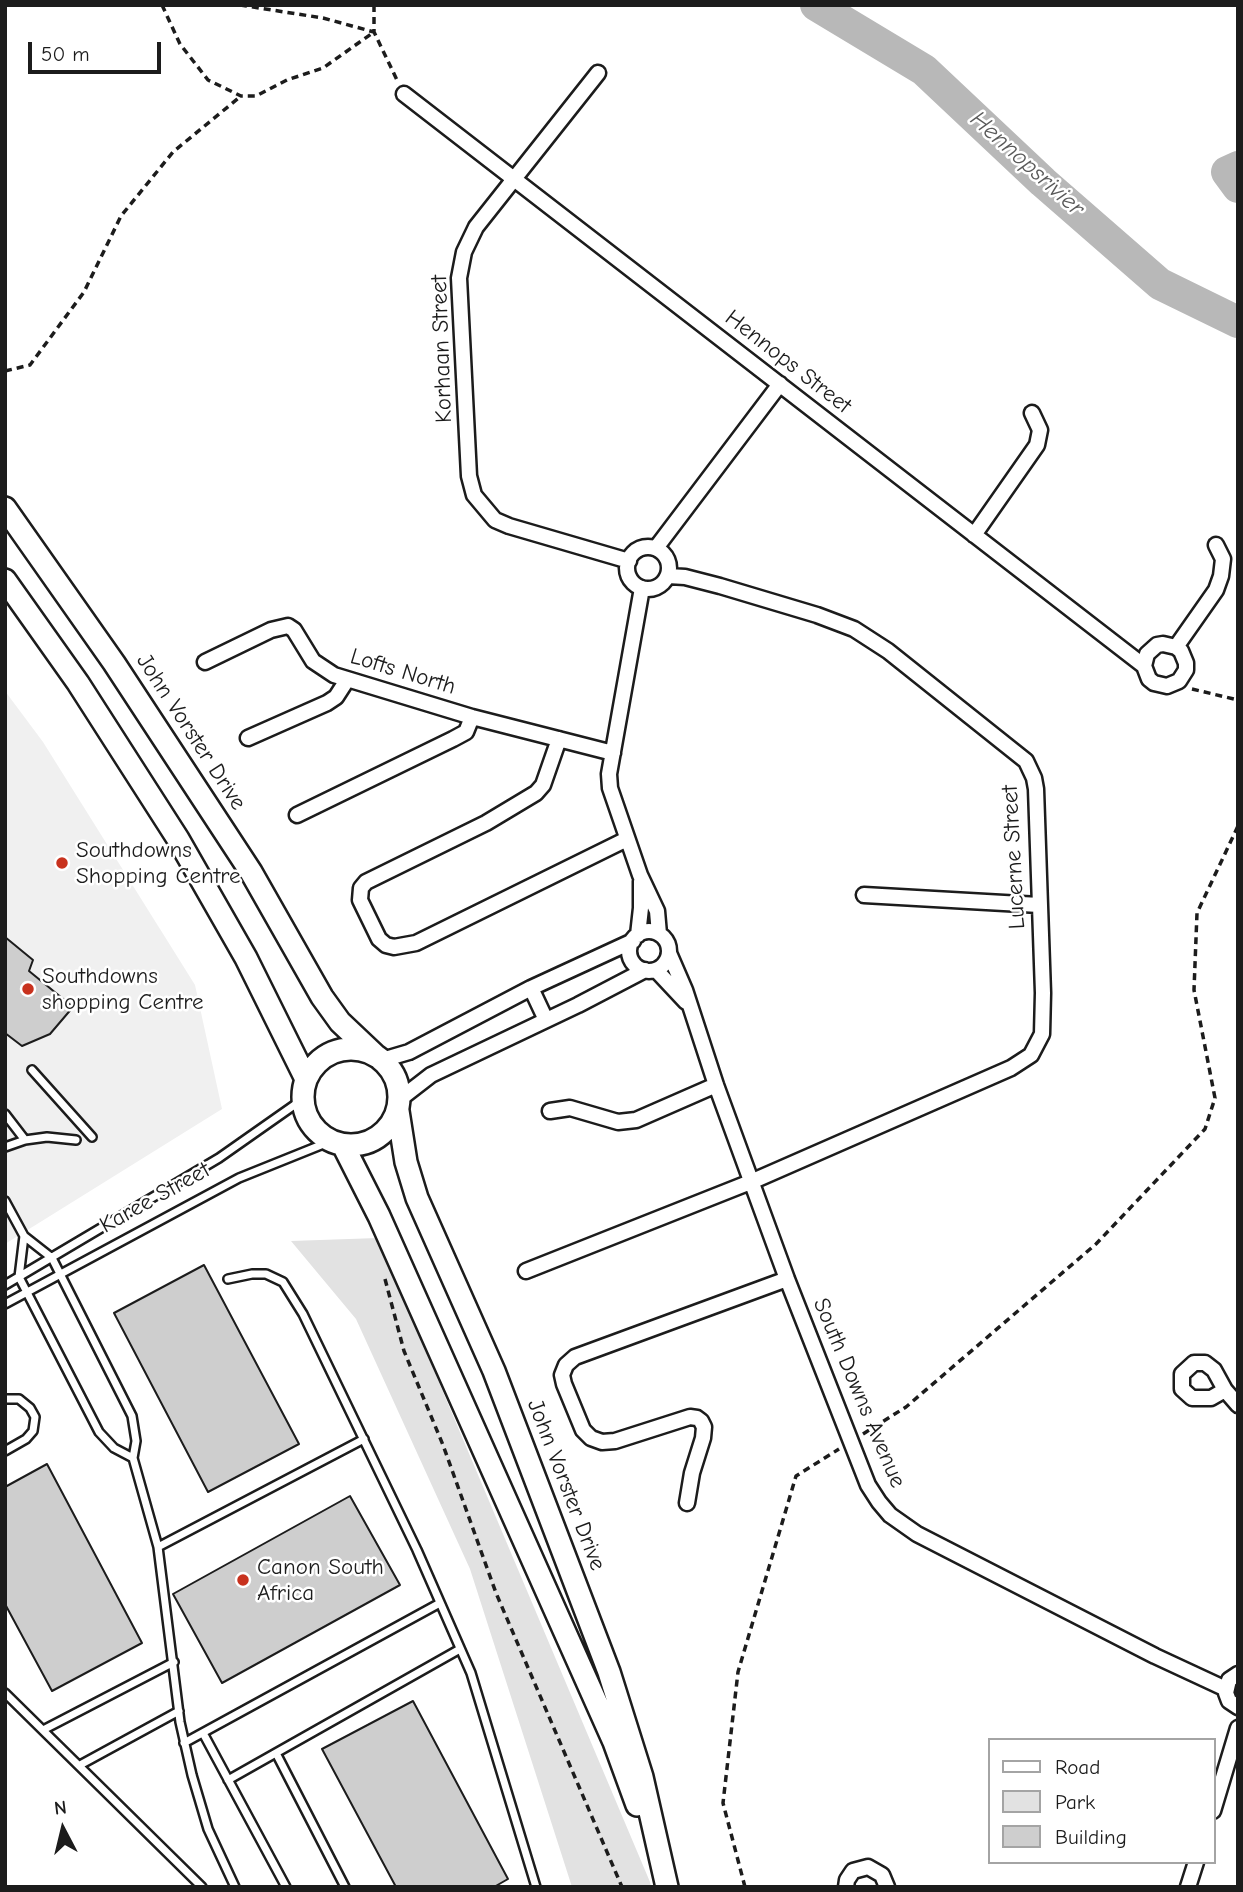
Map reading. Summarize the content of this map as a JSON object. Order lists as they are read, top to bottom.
{
  "streets": {
    "street": [
      "Korhaan Street",
      "Hennops Street",
      "Lofts North",
      "John Vorster Drive",
      "Lucerne Street",
      "South Downs Avenue"
    ],
    "lane": ["Karee Street"]
  },
  "crossings": [
    ["Korhaan Street", "Hennops Street"],
    ["Korhaan Street", "Lucerne Street"],
    ["John Vorster Drive", "Karee Street"],
    ["Lucerne Street", "South Downs Avenue"]
  ],
  "water": ["Hennopsrivier"],
  "places": ["Southdowns Shopping Centre", "Southdowns shopping Centre", "Canon South Africa"],
  "legend": ["Road", "Park", "Building"],
  "scale_bar": "50 m",
  "north": "top"
}
